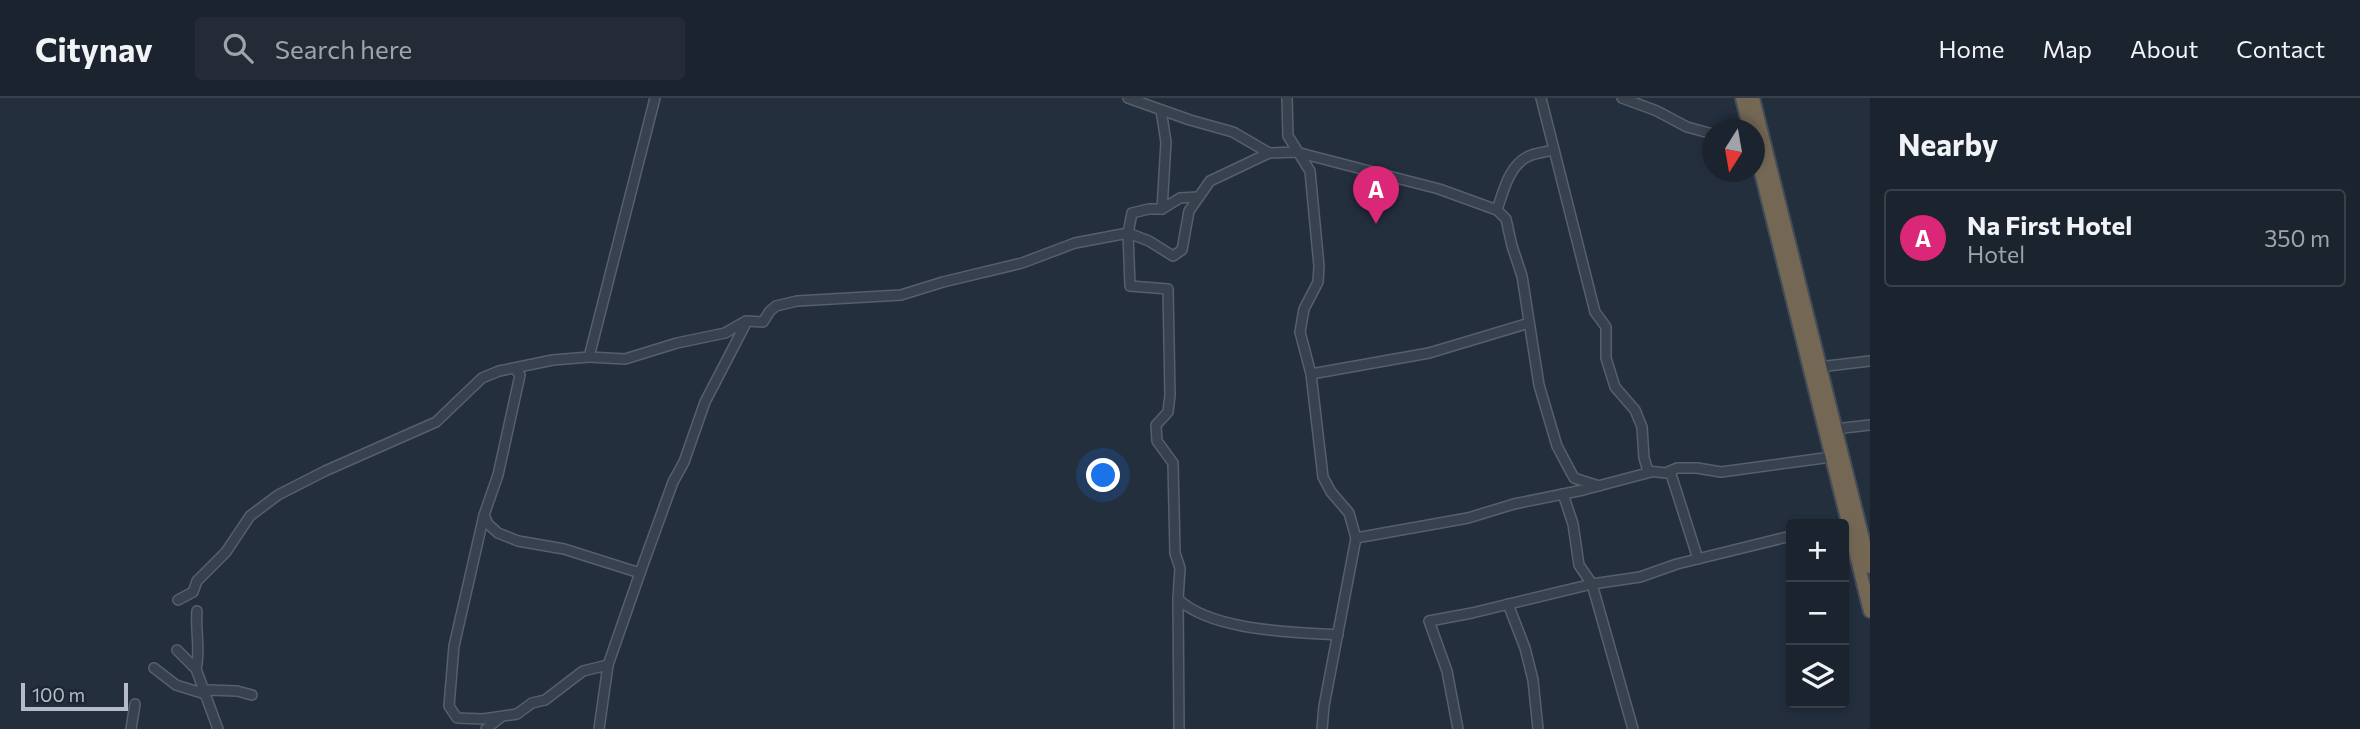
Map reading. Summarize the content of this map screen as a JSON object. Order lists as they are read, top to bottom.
{
  "scale_bar": "100 m",
  "north": "bottom",
  "page": {
    "header": "Citynav",
    "search": "Search here",
    "nav": [
      "Home",
      "Map",
      "About",
      "Contact"
    ],
    "heading": "Nearby",
    "pins": "A",
    "list": [
      {
        "mark": "A",
        "name": "Na First Hotel",
        "note": "Hotel",
        "value": "350 m"
      }
    ],
    "map_buttons": ["+", "−"],
    "scale": "100 m"
  }
}
